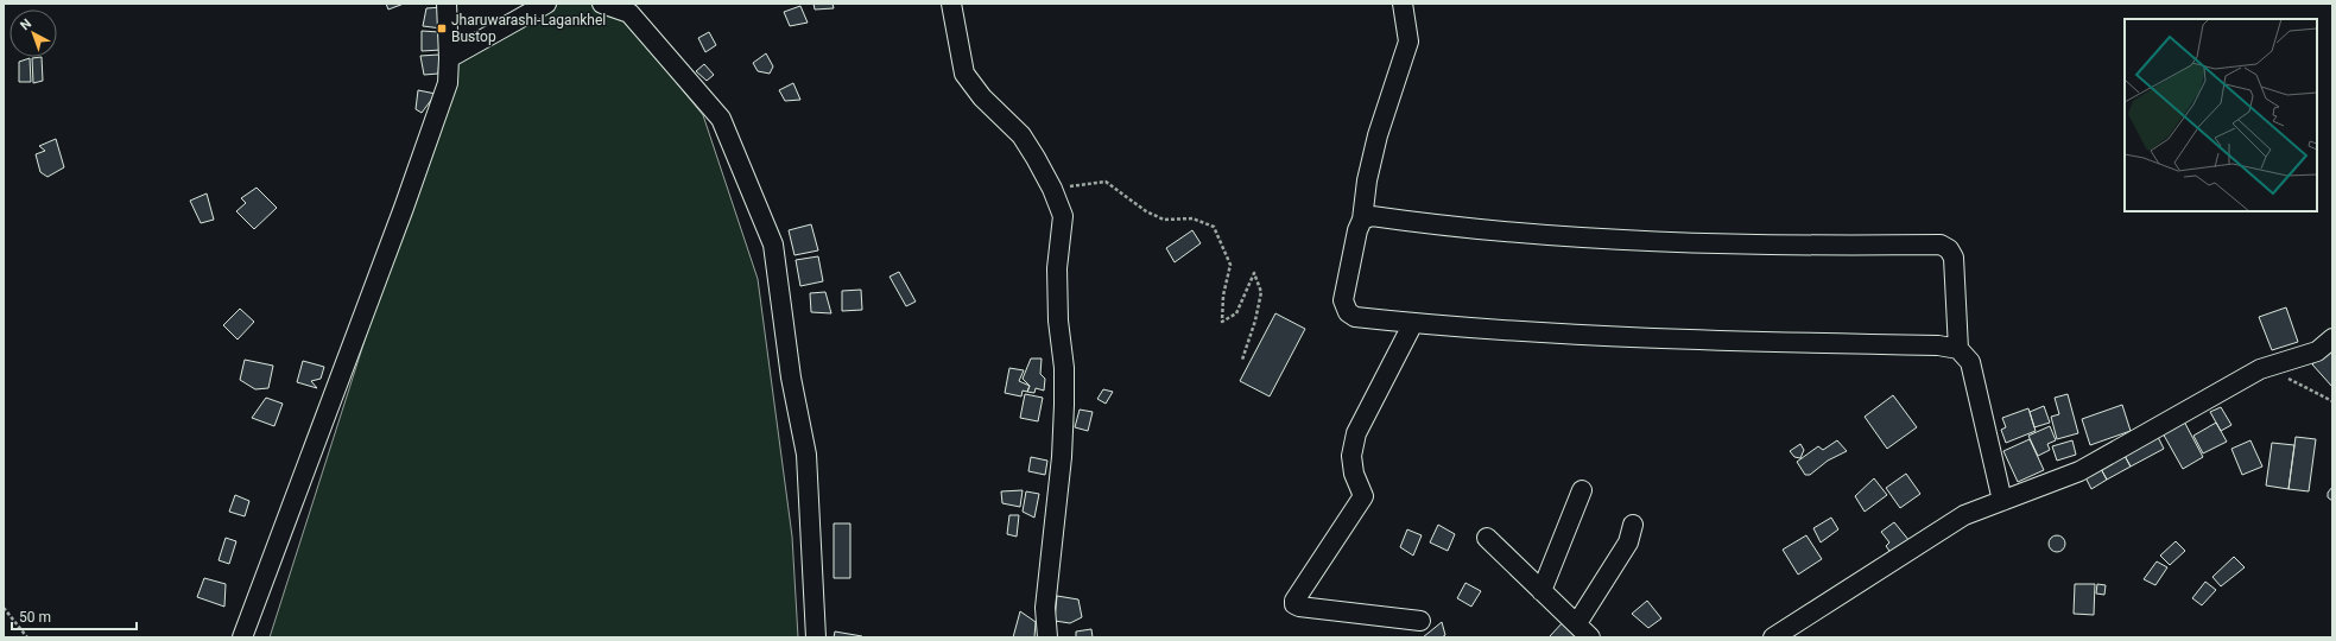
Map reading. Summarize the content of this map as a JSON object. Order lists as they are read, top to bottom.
{
  "places": {
    "transit": ["Jharuwarashi-Lagankhel Bustop"]
  },
  "scale_bar": "50 m",
  "north": "top left"
}
